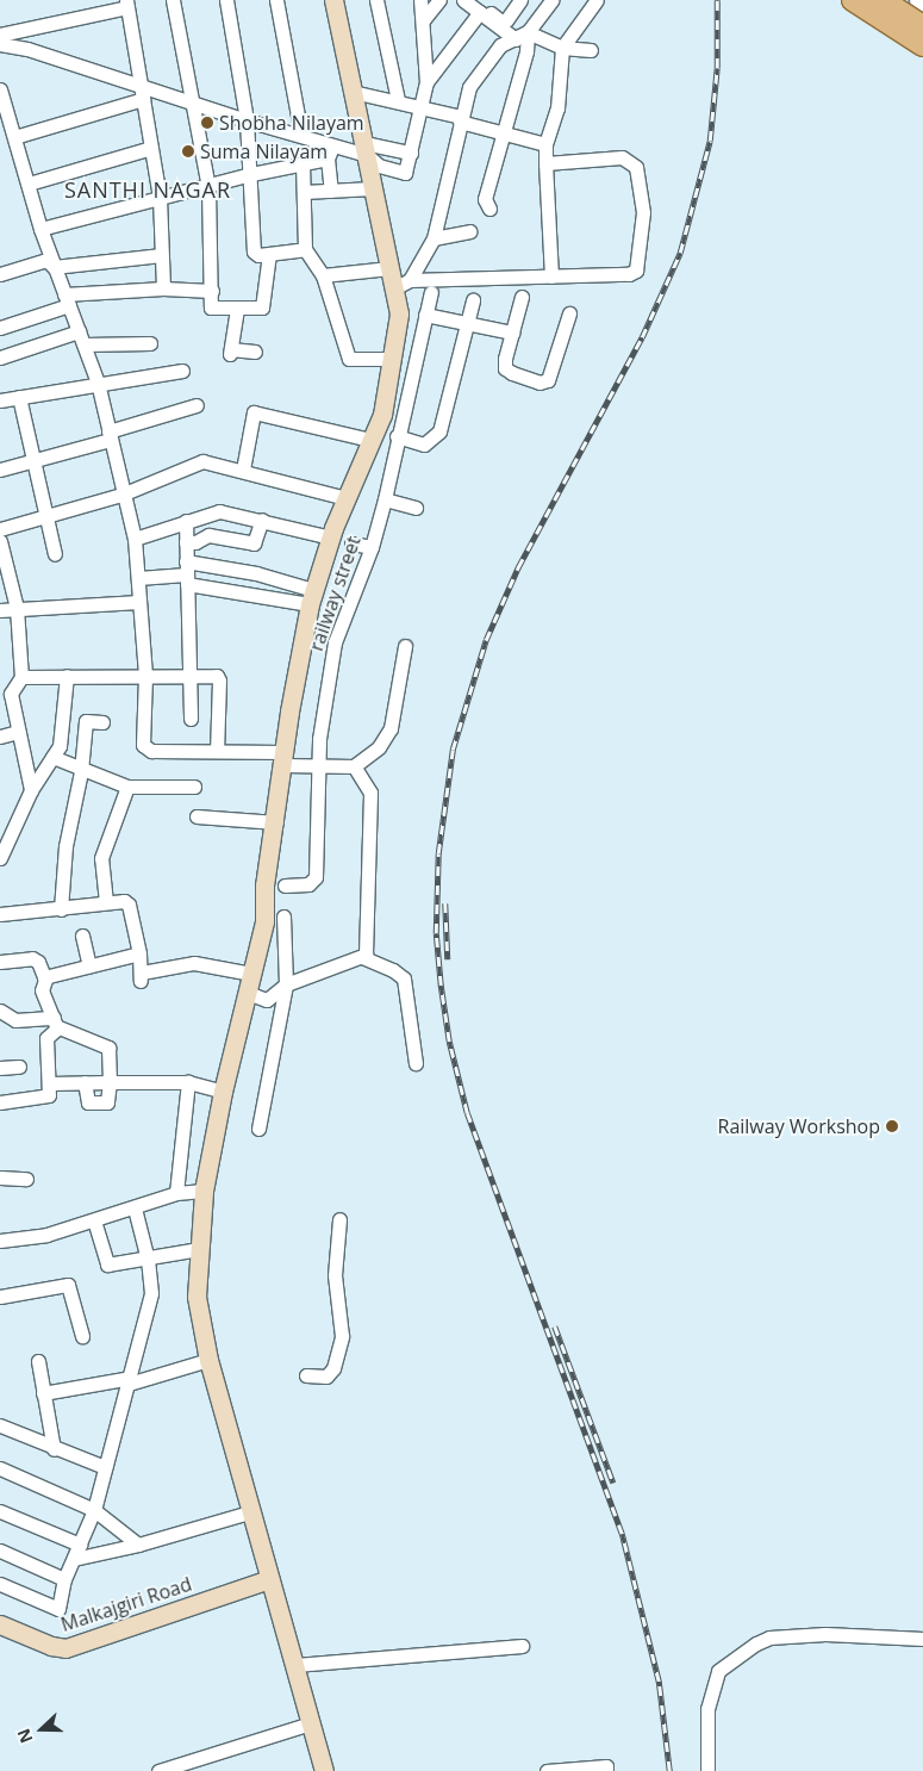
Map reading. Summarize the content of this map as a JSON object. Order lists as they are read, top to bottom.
{
  "streets": {
    "main road": ["Malkajgiri Road"],
    "street": ["railway street"]
  },
  "districts": ["SANTHI NAGAR"],
  "places": ["Shobha Nilayam", "Suma Nilayam", "Railway Workshop"],
  "north": "left"
}
